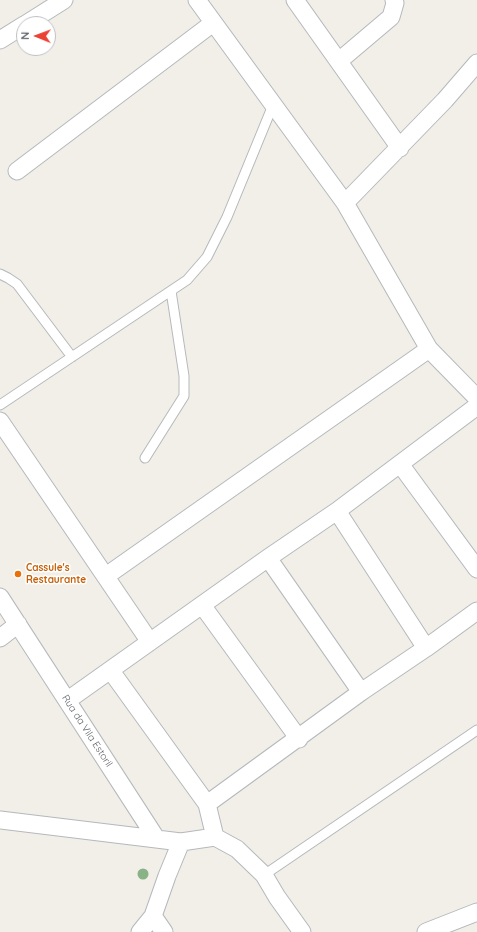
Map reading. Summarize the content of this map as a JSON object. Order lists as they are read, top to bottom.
{
  "streets": {
    "street": ["Rua da Vila Estoril"]
  },
  "places": ["Cassule's Restaurante"],
  "north": "left"
}
